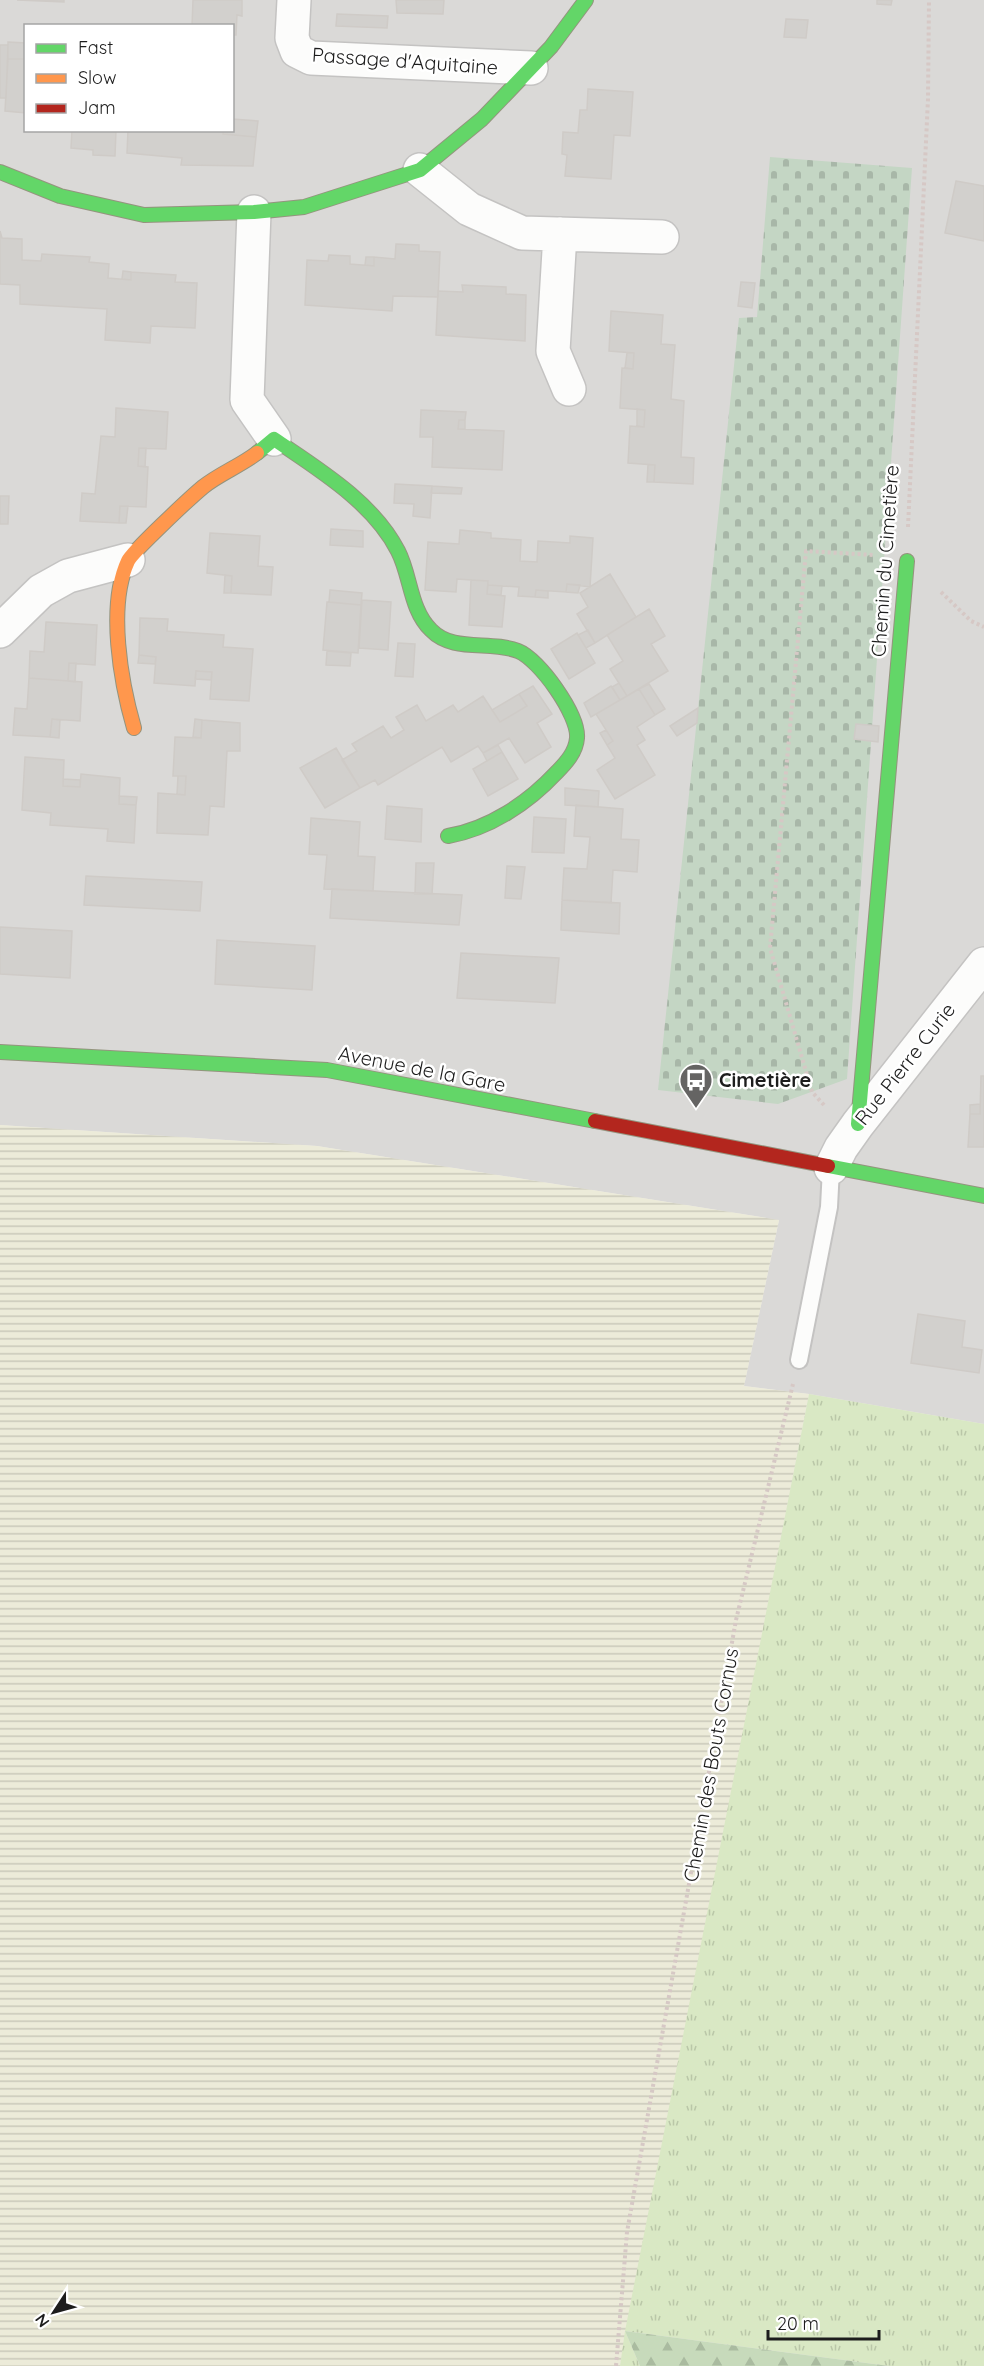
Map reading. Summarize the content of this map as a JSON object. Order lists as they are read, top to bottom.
{
  "streets": {
    "street": [
      "Passage d'Aquitaine",
      "Chemin du Cimetière",
      "Rue Pierre Curie",
      "Avenue de la Gare"
    ],
    "path": ["Chemin des Bouts Cornus"]
  },
  "crossings": [
    ["Chemin du Cimetière", "Rue Pierre Curie"],
    ["Rue Pierre Curie", "Avenue de la Gare"]
  ],
  "places": {
    "bus stop": ["Cimetière"]
  },
  "legend": ["Fast", "Slow", "Jam"],
  "scale_bar": "20 m",
  "north": "bottom left"
}
